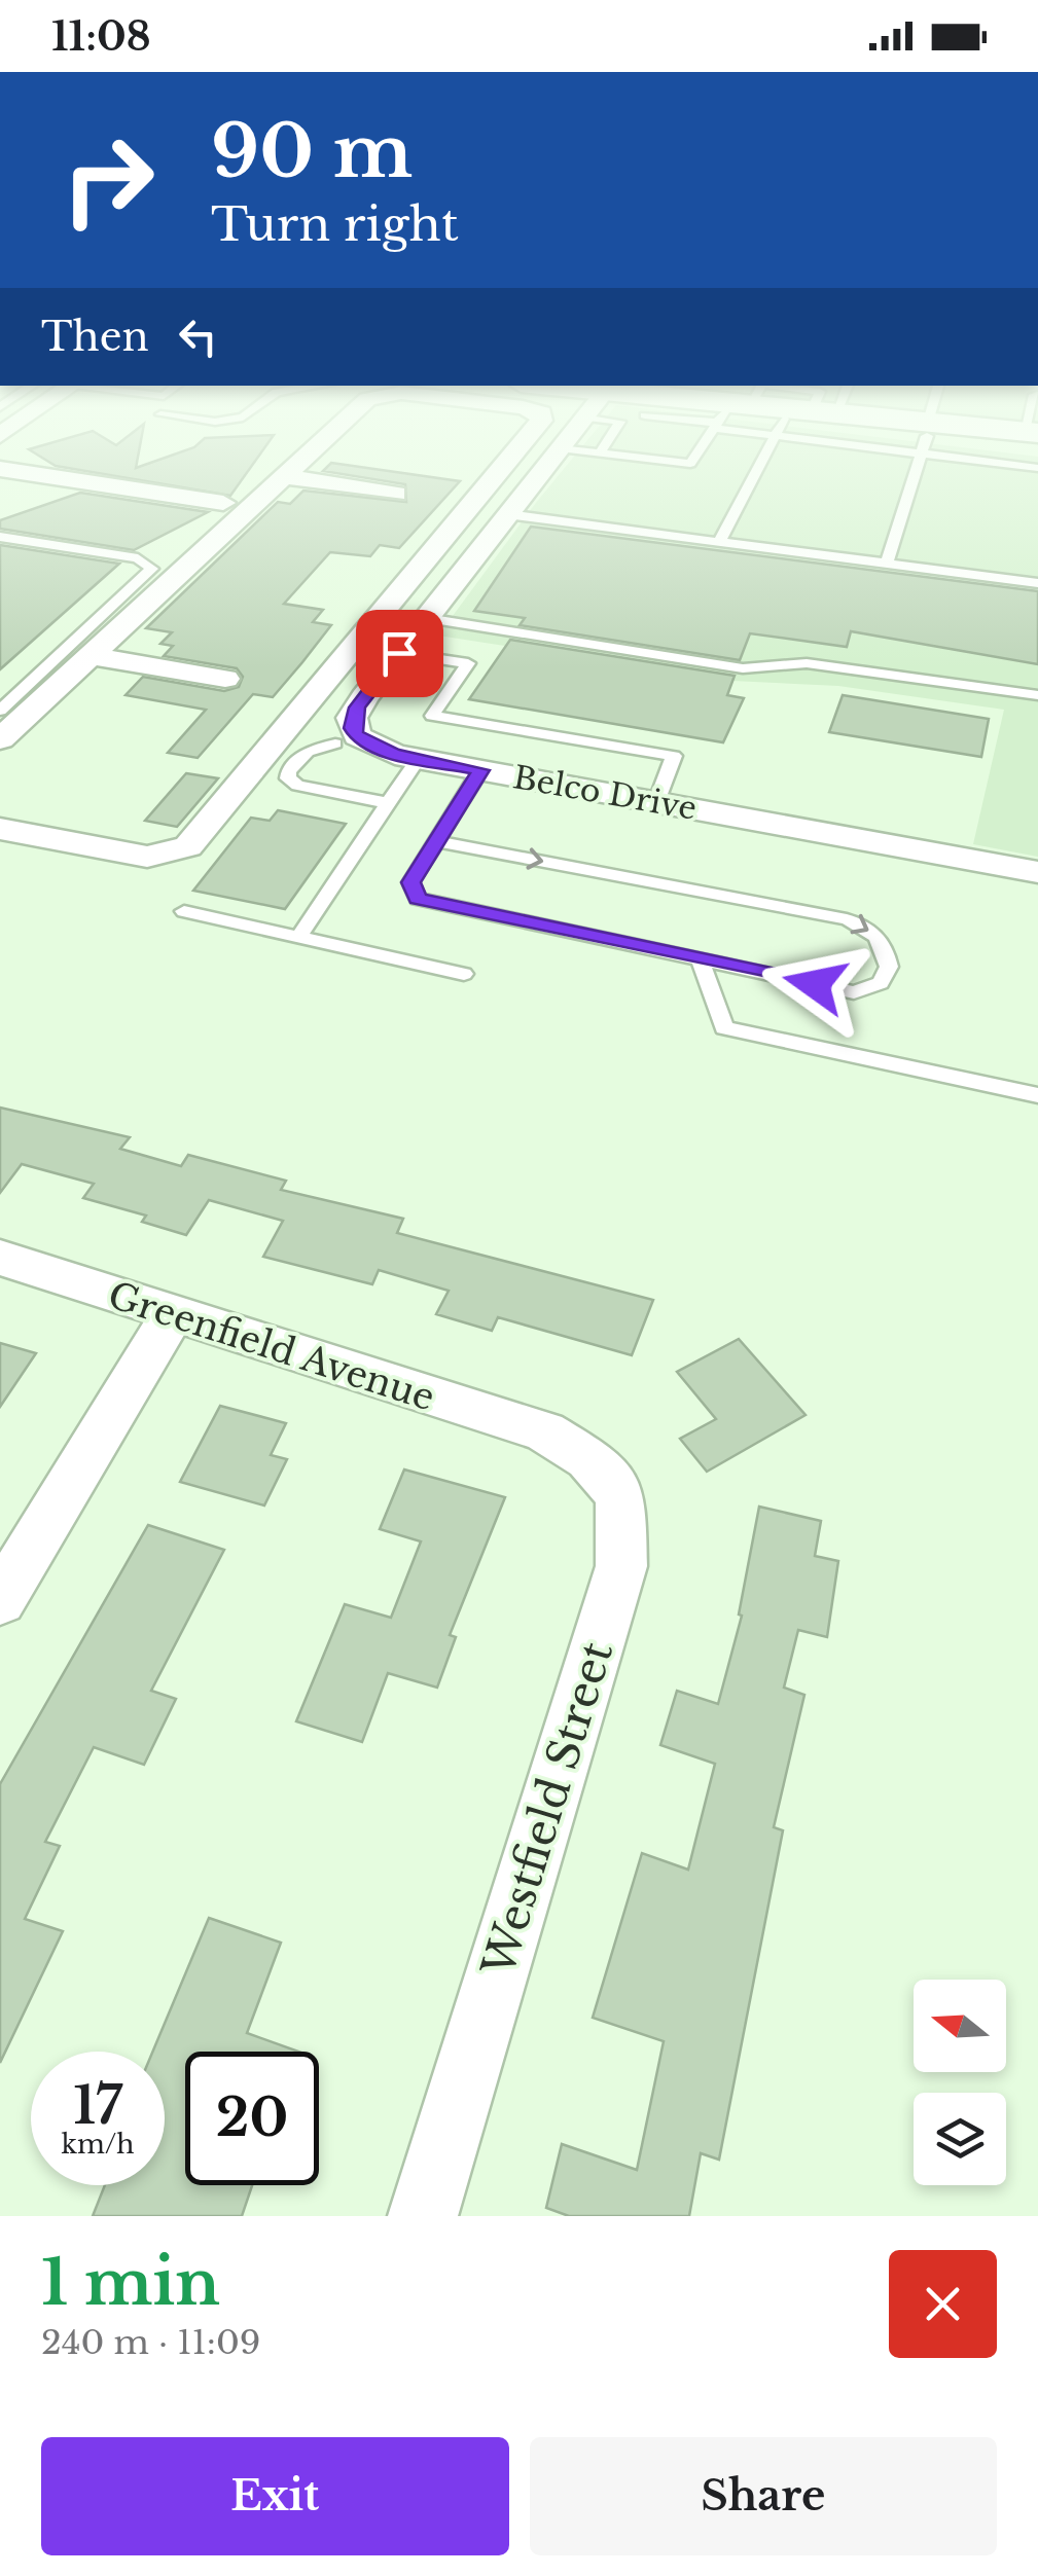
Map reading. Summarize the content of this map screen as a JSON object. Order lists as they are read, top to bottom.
{
  "streets": {
    "street": ["Belco Drive", "Greenfield Avenue", "Westfield Street"]
  },
  "crossings": [
    ["Greenfield Avenue", "Westfield Street"]
  ],
  "north": "left",
  "page": {
    "status": "11:08",
    "turn": ["90 m", "Turn right"],
    "then": "Then",
    "speed": "17 km/h",
    "limit": "20",
    "heading": ["1 min", "240 m · 11:09"],
    "buttons": ["Exit", "Share"]
  }
}
